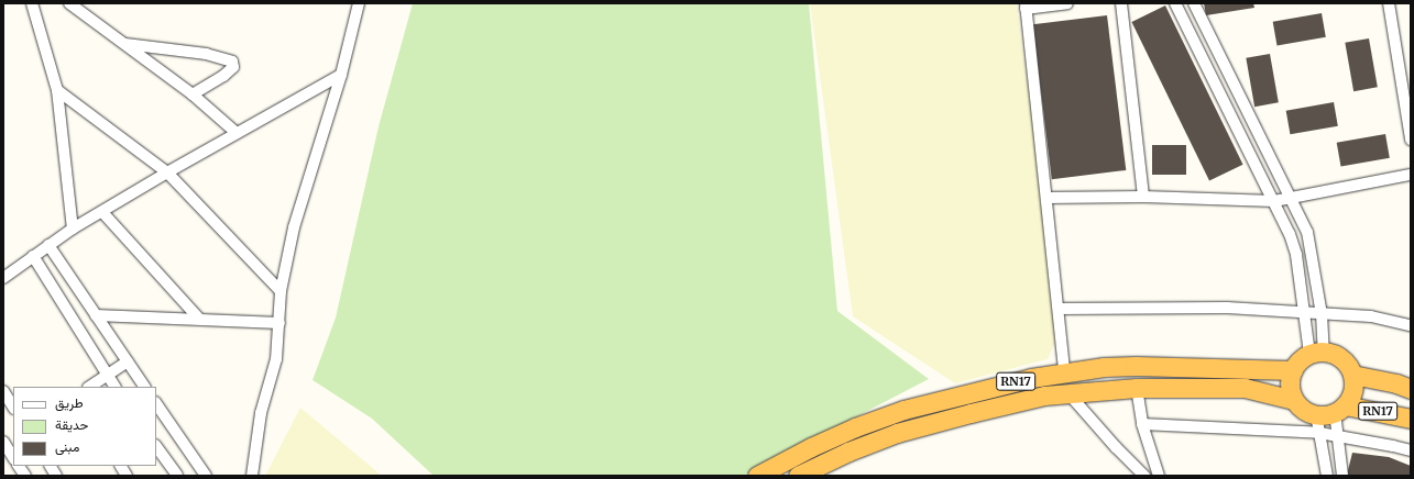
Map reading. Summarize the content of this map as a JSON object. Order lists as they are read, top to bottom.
{
  "streets": {
    "highway": ["RN17"]
  },
  "legend": ["طريق", "حديقة", "مبنى"]
}
